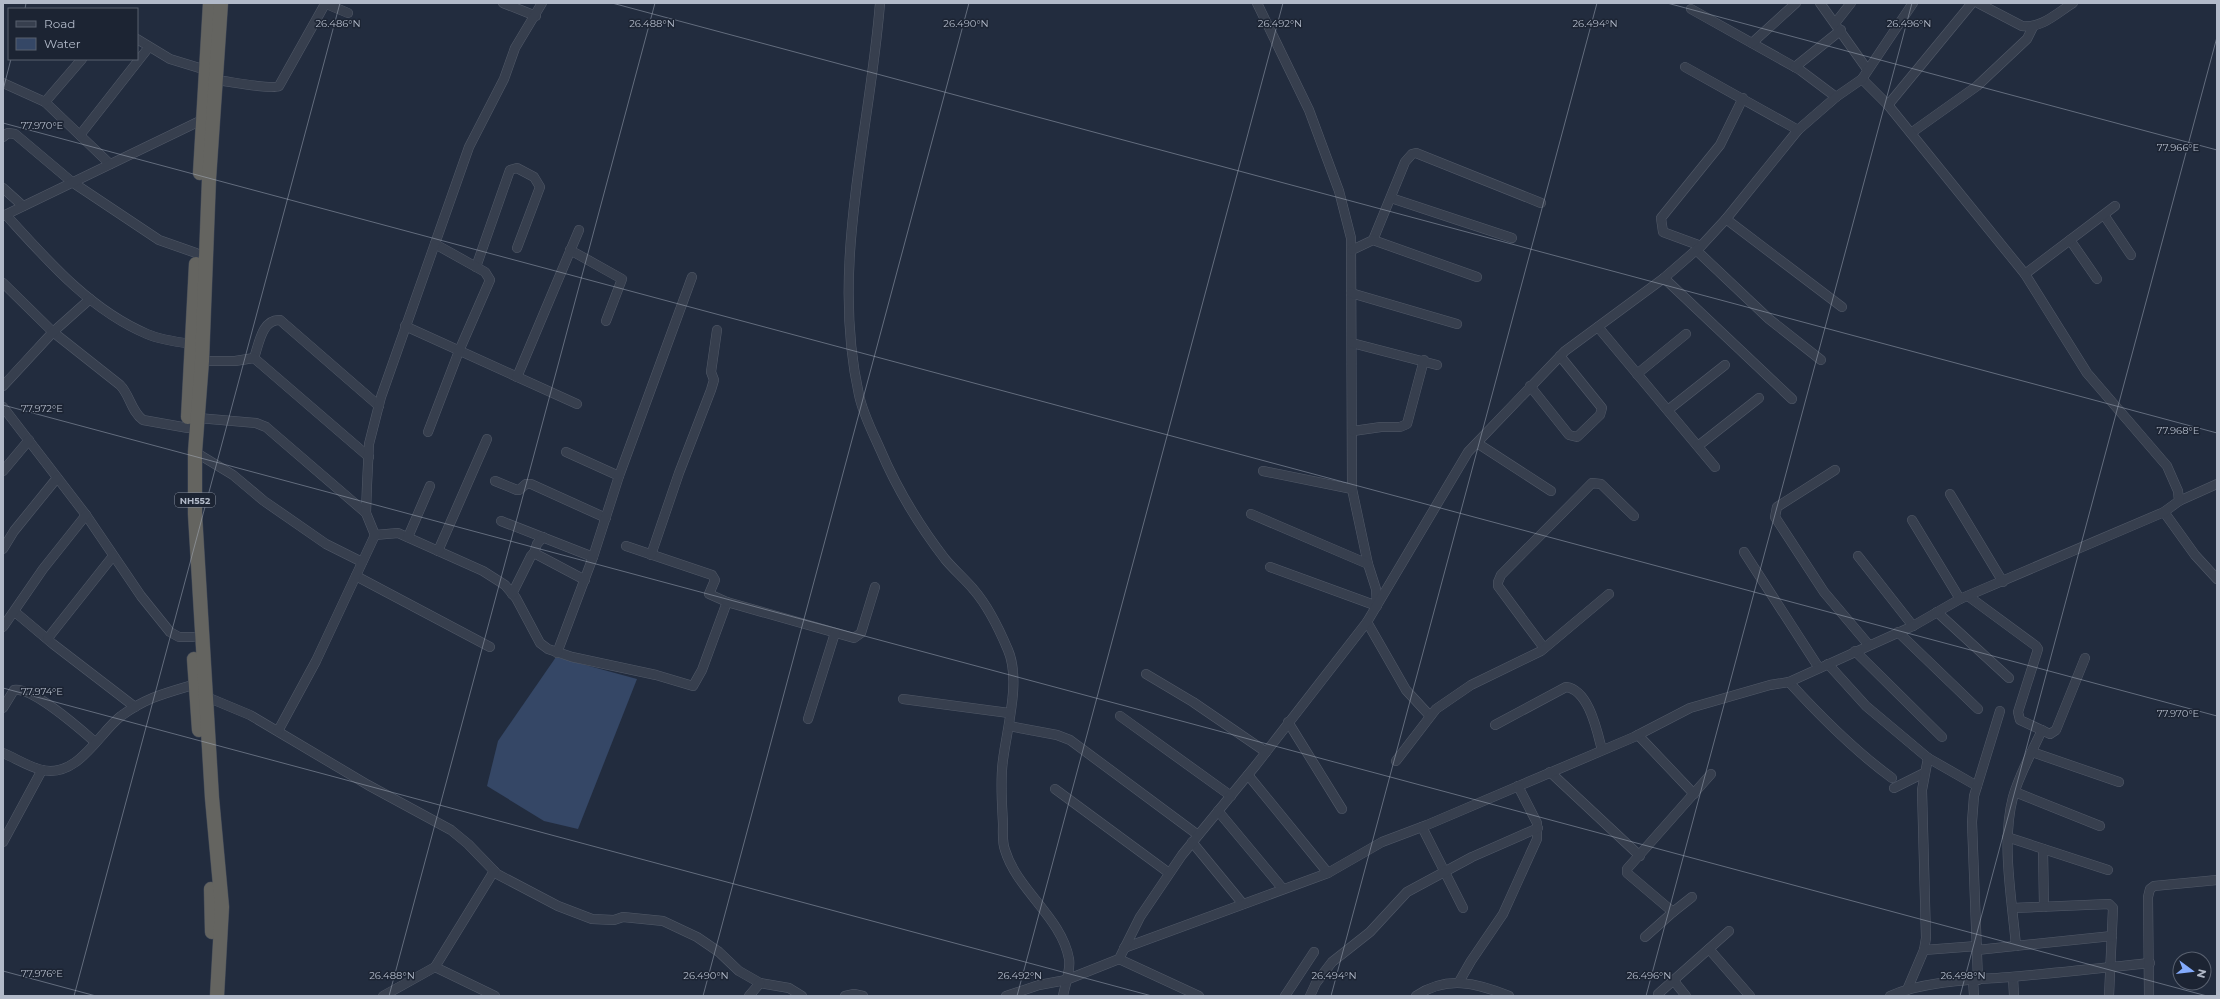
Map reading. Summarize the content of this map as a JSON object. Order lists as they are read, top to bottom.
{
  "streets": {
    "highway": ["NH552"]
  },
  "legend": ["Road", "Water"],
  "north": "right",
  "coordinates": [
    "26.486°N",
    "26.488°N",
    "26.490°N",
    "26.492°N",
    "26.494°N",
    "26.496°N",
    "77.970°E",
    "77.966°E",
    "77.972°E",
    "77.968°E",
    "77.974°E",
    "77.976°E",
    "26.498°N"
  ]
}
